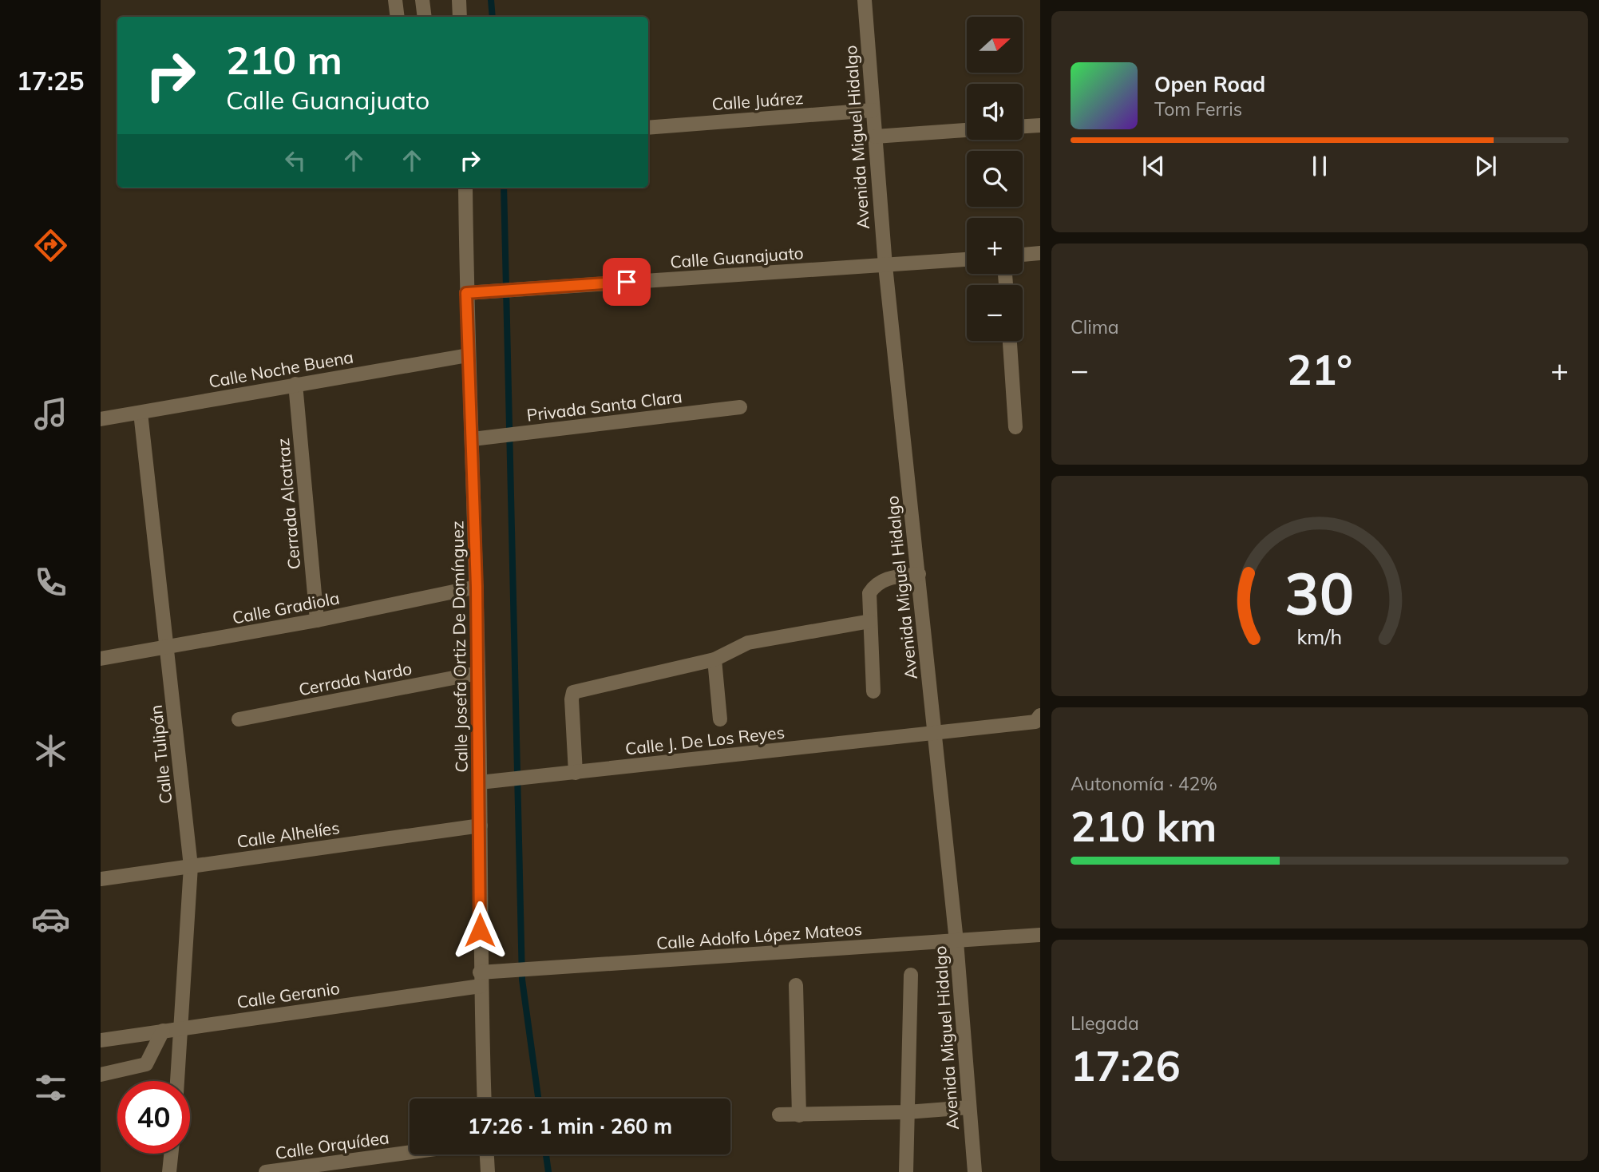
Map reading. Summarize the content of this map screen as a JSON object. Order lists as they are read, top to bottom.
{
  "streets": {
    "street": [
      "Calle Juárez",
      "Avenida Miguel Hidalgo",
      "Calle Guanajuato",
      "Calle Noche Buena",
      "Privada Santa Clara",
      "Cerrada Alcatraz",
      "Calle Gradiola",
      "Calle Josefa Ortiz De Domínguez",
      "Cerrada Nardo",
      "Calle J. De Los Reyes",
      "Calle Tulipán",
      "Calle Alhelíes",
      "Calle Adolfo López Mateos",
      "Calle Geranio",
      "Calle Orquídea"
    ]
  },
  "crossings": [
    ["Calle Juárez", "Avenida Miguel Hidalgo"],
    ["Avenida Miguel Hidalgo", "Calle Guanajuato"],
    ["Avenida Miguel Hidalgo", "Calle J. De Los Reyes"],
    ["Avenida Miguel Hidalgo", "Calle Adolfo López Mateos"],
    ["Calle Guanajuato", "Calle Josefa Ortiz De Domínguez"],
    ["Calle Noche Buena", "Cerrada Alcatraz"],
    ["Calle Noche Buena", "Calle Josefa Ortiz De Domínguez"],
    ["Calle Noche Buena", "Calle Tulipán"],
    ["Privada Santa Clara", "Calle Josefa Ortiz De Domínguez"],
    ["Cerrada Alcatraz", "Calle Gradiola"],
    ["Calle Gradiola", "Calle Josefa Ortiz De Domínguez"],
    ["Calle Gradiola", "Calle Tulipán"],
    ["Calle Josefa Ortiz De Domínguez", "Cerrada Nardo"],
    ["Calle Josefa Ortiz De Domínguez", "Calle J. De Los Reyes"],
    ["Calle Josefa Ortiz De Domínguez", "Calle Alhelíes"],
    ["Calle Josefa Ortiz De Domínguez", "Calle Adolfo López Mateos"],
    ["Calle Josefa Ortiz De Domínguez", "Calle Geranio"],
    ["Calle Tulipán", "Calle Alhelíes"],
    ["Calle Tulipán", "Calle Geranio"],
    ["Calle Adolfo López Mateos", "Calle Geranio"]
  ],
  "north": "right",
  "page": {
    "tabs": "17:25",
    "map_buttons": ["+", "−"],
    "turn": ["210 m", "Calle Guanajuato"],
    "song": ["Open Road", "Tom Ferris"],
    "tile": [
      "Clima",
      ["Autonomía · 42%", "210 km"],
      ["Llegada", "17:26"]
    ],
    "heat": ["−", "21°", "+"],
    "limit": "40",
    "trip": "17:26 · 1 min · 260 m",
    "gauge": ["30", "km/h"]
  }
}
